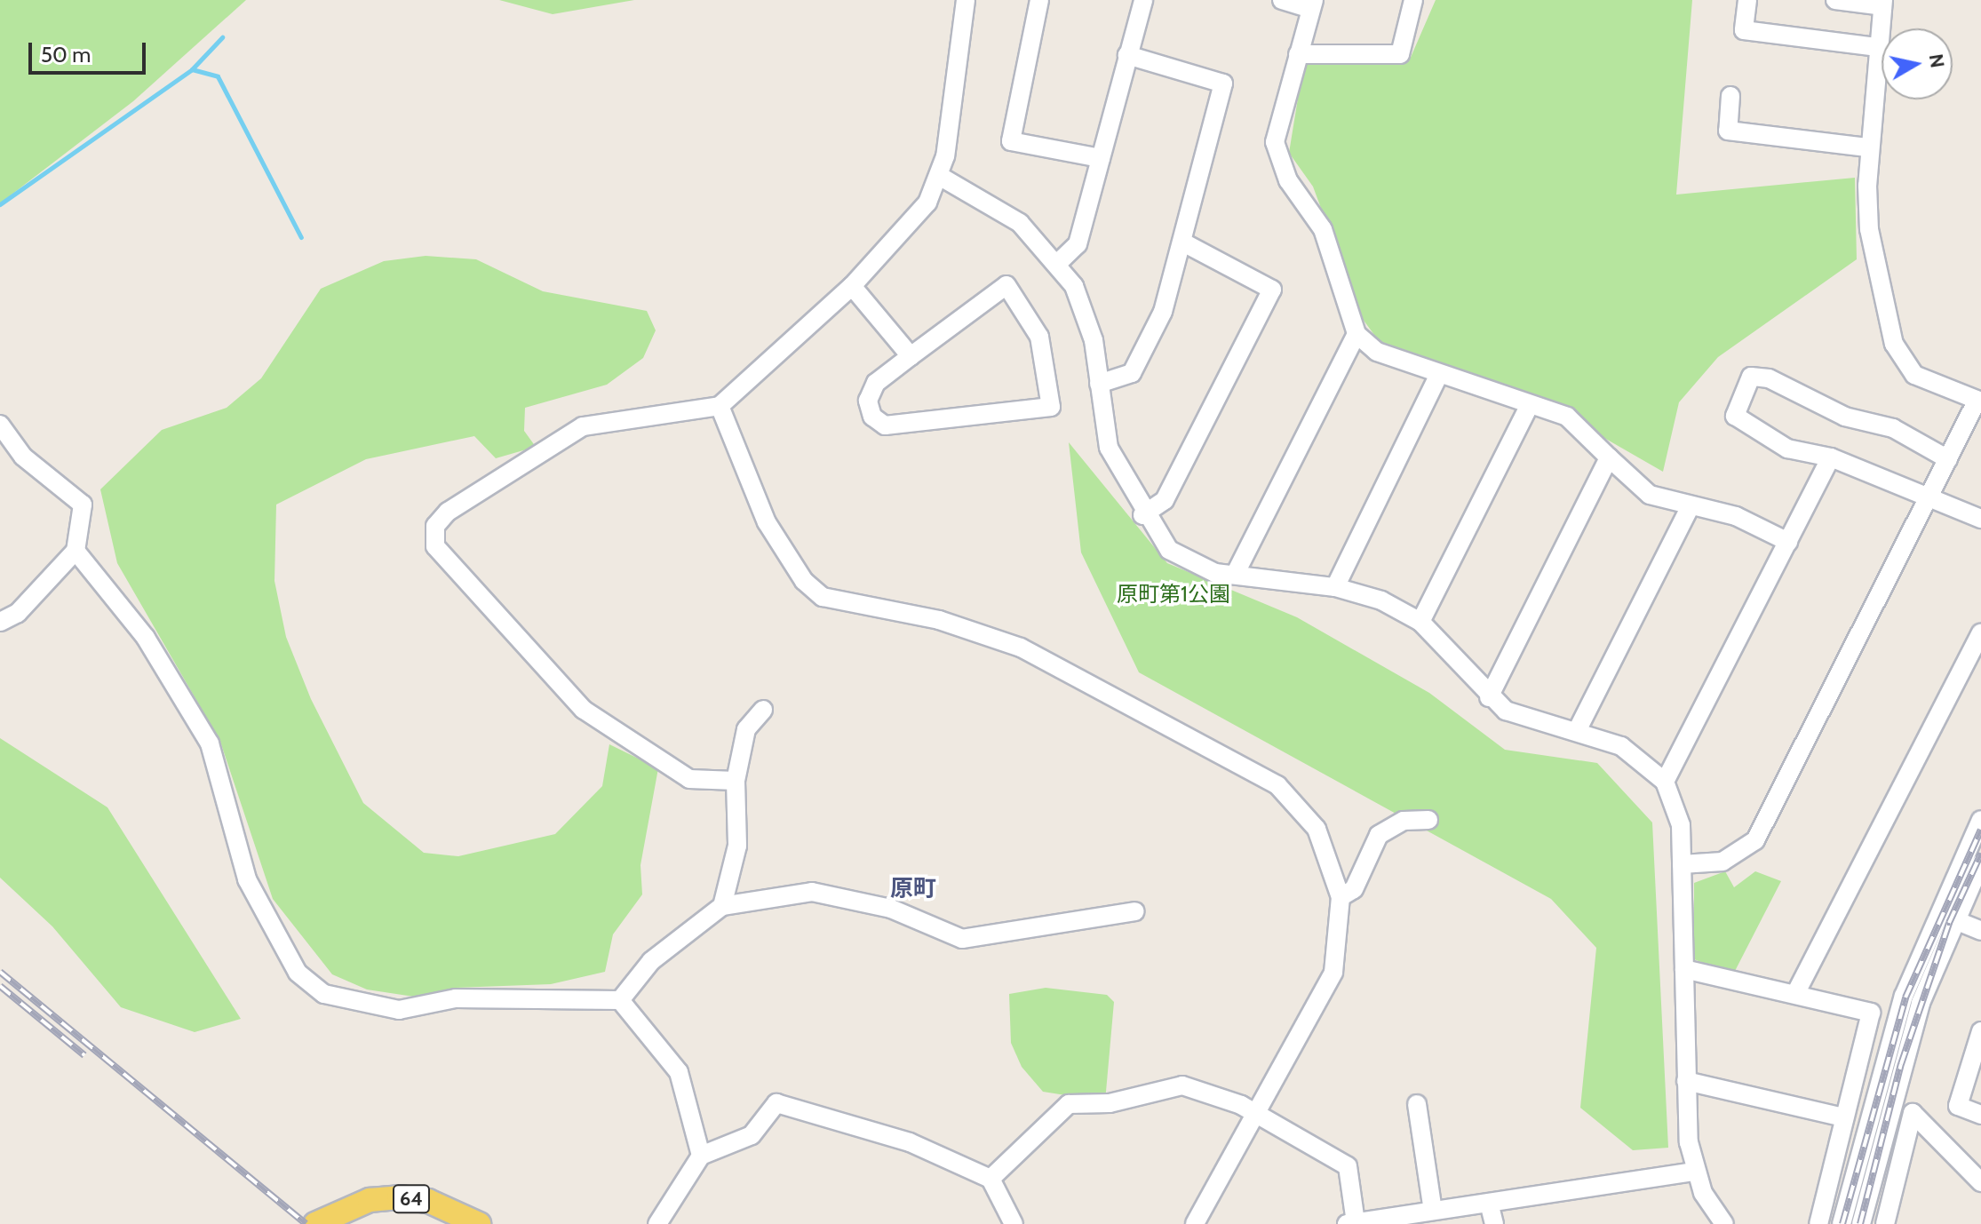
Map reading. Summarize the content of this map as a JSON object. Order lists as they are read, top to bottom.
{
  "streets": {
    "main road": ["64"]
  },
  "districts": ["原町"],
  "parks": ["原町第1公園"],
  "scale_bar": "50 m",
  "north": "right"
}
